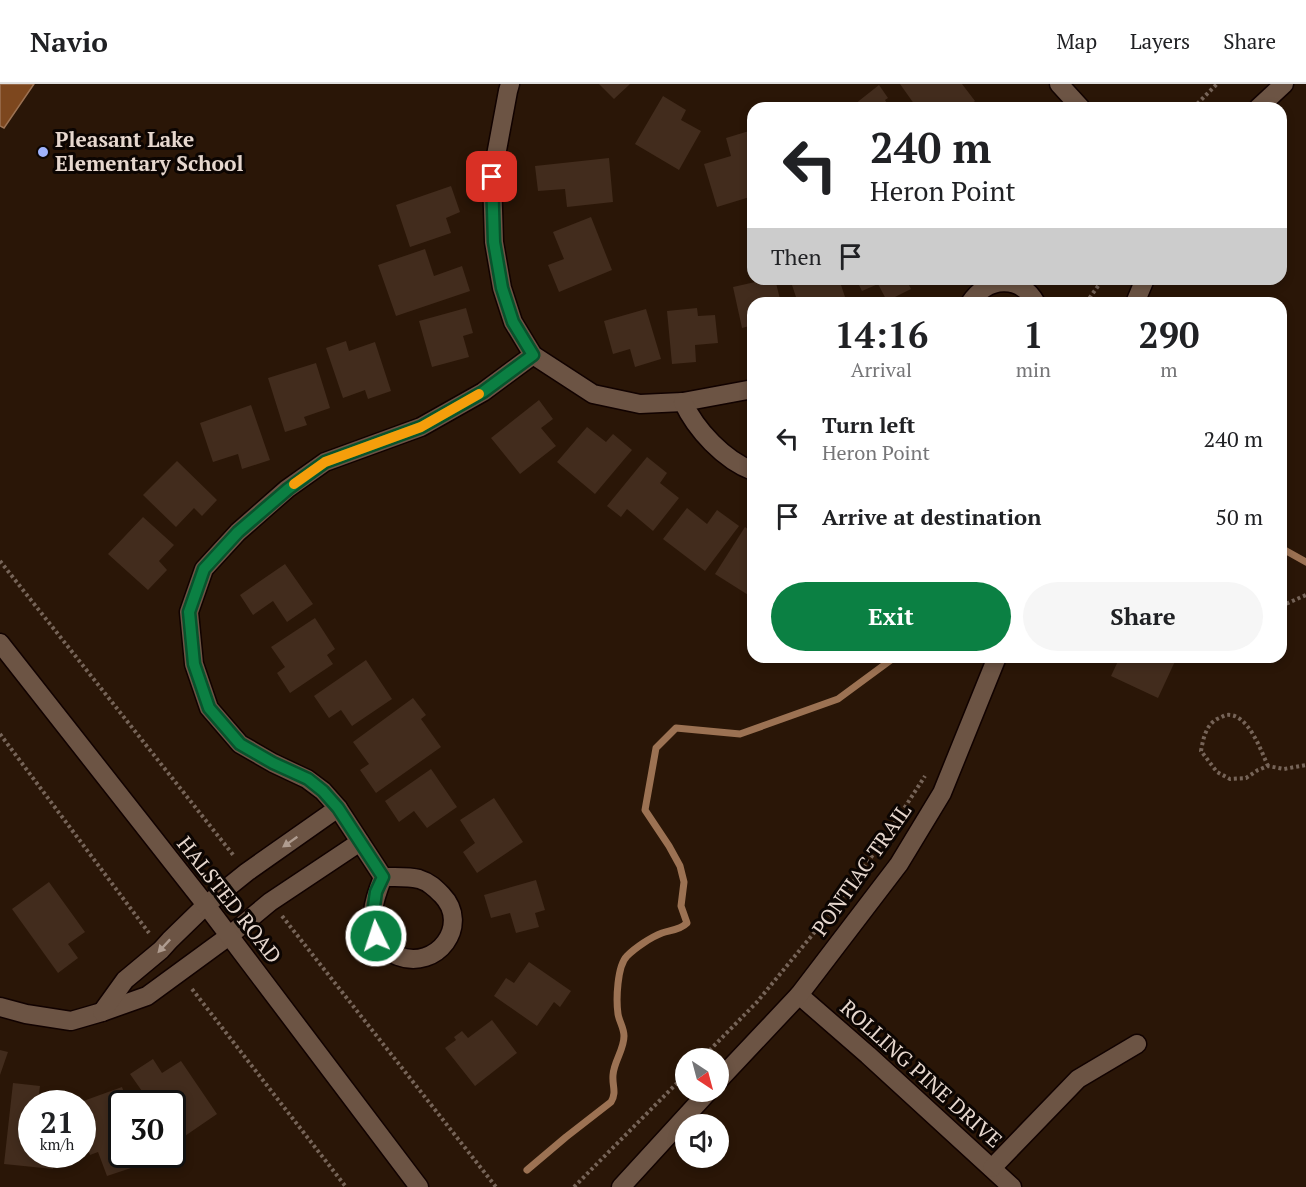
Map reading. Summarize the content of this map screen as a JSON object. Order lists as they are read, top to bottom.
{
  "streets": {
    "street": ["PONTIAC TRAIL", "HALSTED ROAD", "ROLLING PINE DRIVE"]
  },
  "crossings": [
    ["PONTIAC TRAIL", "ROLLING PINE DRIVE"]
  ],
  "places": ["Pleasant Lake Elementary School"],
  "north": "bottom right",
  "page": {
    "header": "Navio",
    "nav": ["Map", "Layers", "Share"],
    "turn": ["240 m", "Heron Point"],
    "then": "Then",
    "eta": [
      "14:16",
      "Arrival",
      "1",
      "min",
      "290",
      "m"
    ],
    "list": [
      {
        "name": "Turn left",
        "note": "Heron Point",
        "value": "240 m"
      },
      {
        "name": "Arrive at destination",
        "value": "50 m"
      }
    ],
    "buttons": ["Exit", "Share"],
    "speed": "21 km/h",
    "limit": "30"
  }
}
